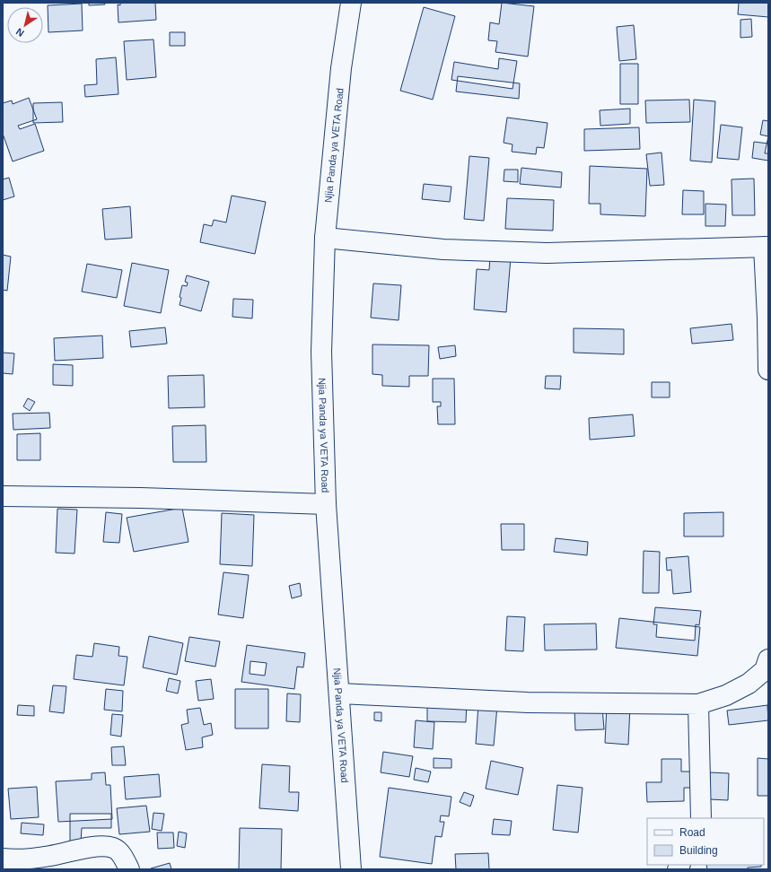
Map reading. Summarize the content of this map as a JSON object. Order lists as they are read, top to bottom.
{
  "streets": {
    "street": ["Njia Panda ya VETA Road"]
  },
  "legend": ["Road", "Building"],
  "north": "bottom left"
}
